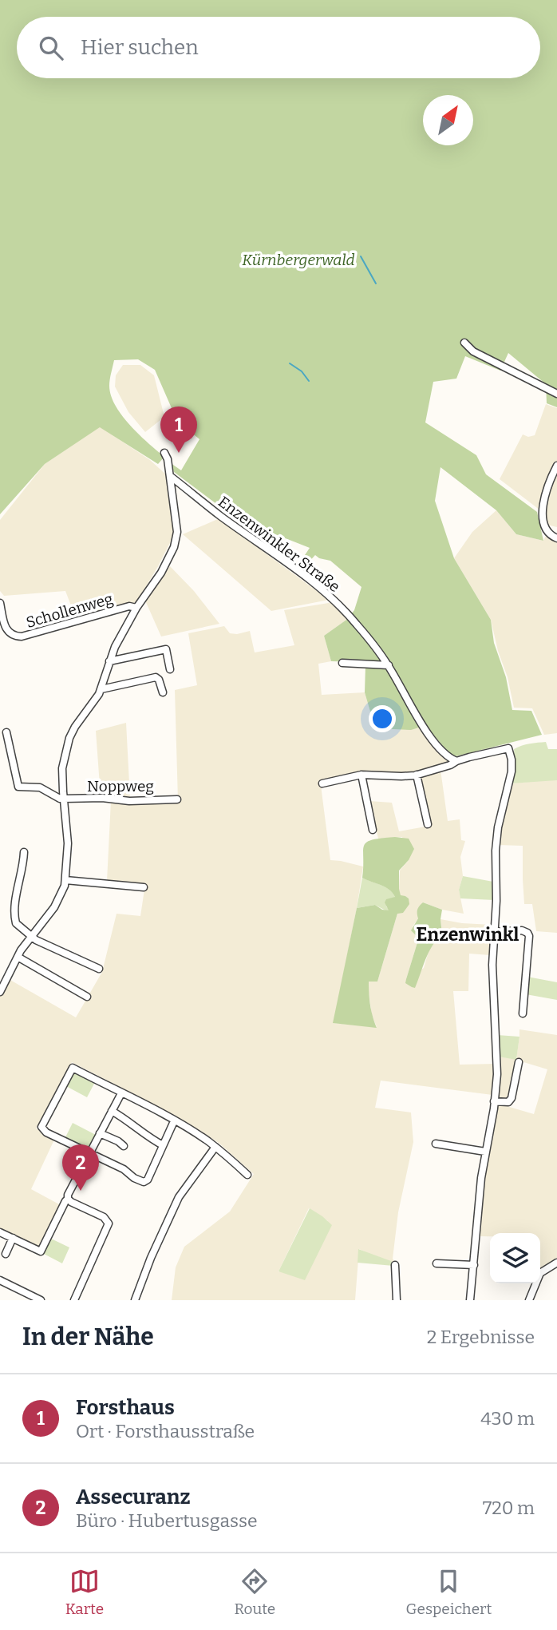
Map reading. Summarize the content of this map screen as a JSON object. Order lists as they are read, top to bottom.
{
  "streets": {
    "street": ["Enzenwinkler Straße", "Schollenweg", "Noppweg"]
  },
  "districts": ["Enzenwinkl"],
  "parks": ["Kürnbergerwald"],
  "north": "top right",
  "page": {
    "search": "Hier suchen",
    "pins": ["1", "2"],
    "heading": ["In der Nähe", "2 Ergebnisse"],
    "list": [
      {
        "mark": "1",
        "name": "Forsthaus",
        "note": "Ort · Forsthausstraße",
        "value": "430 m"
      },
      {
        "mark": "2",
        "name": "Assecuranz",
        "note": "Büro · Hubertusgasse",
        "value": "720 m"
      }
    ],
    "nav": ["Karte", "Route", "Gespeichert"]
  }
}
